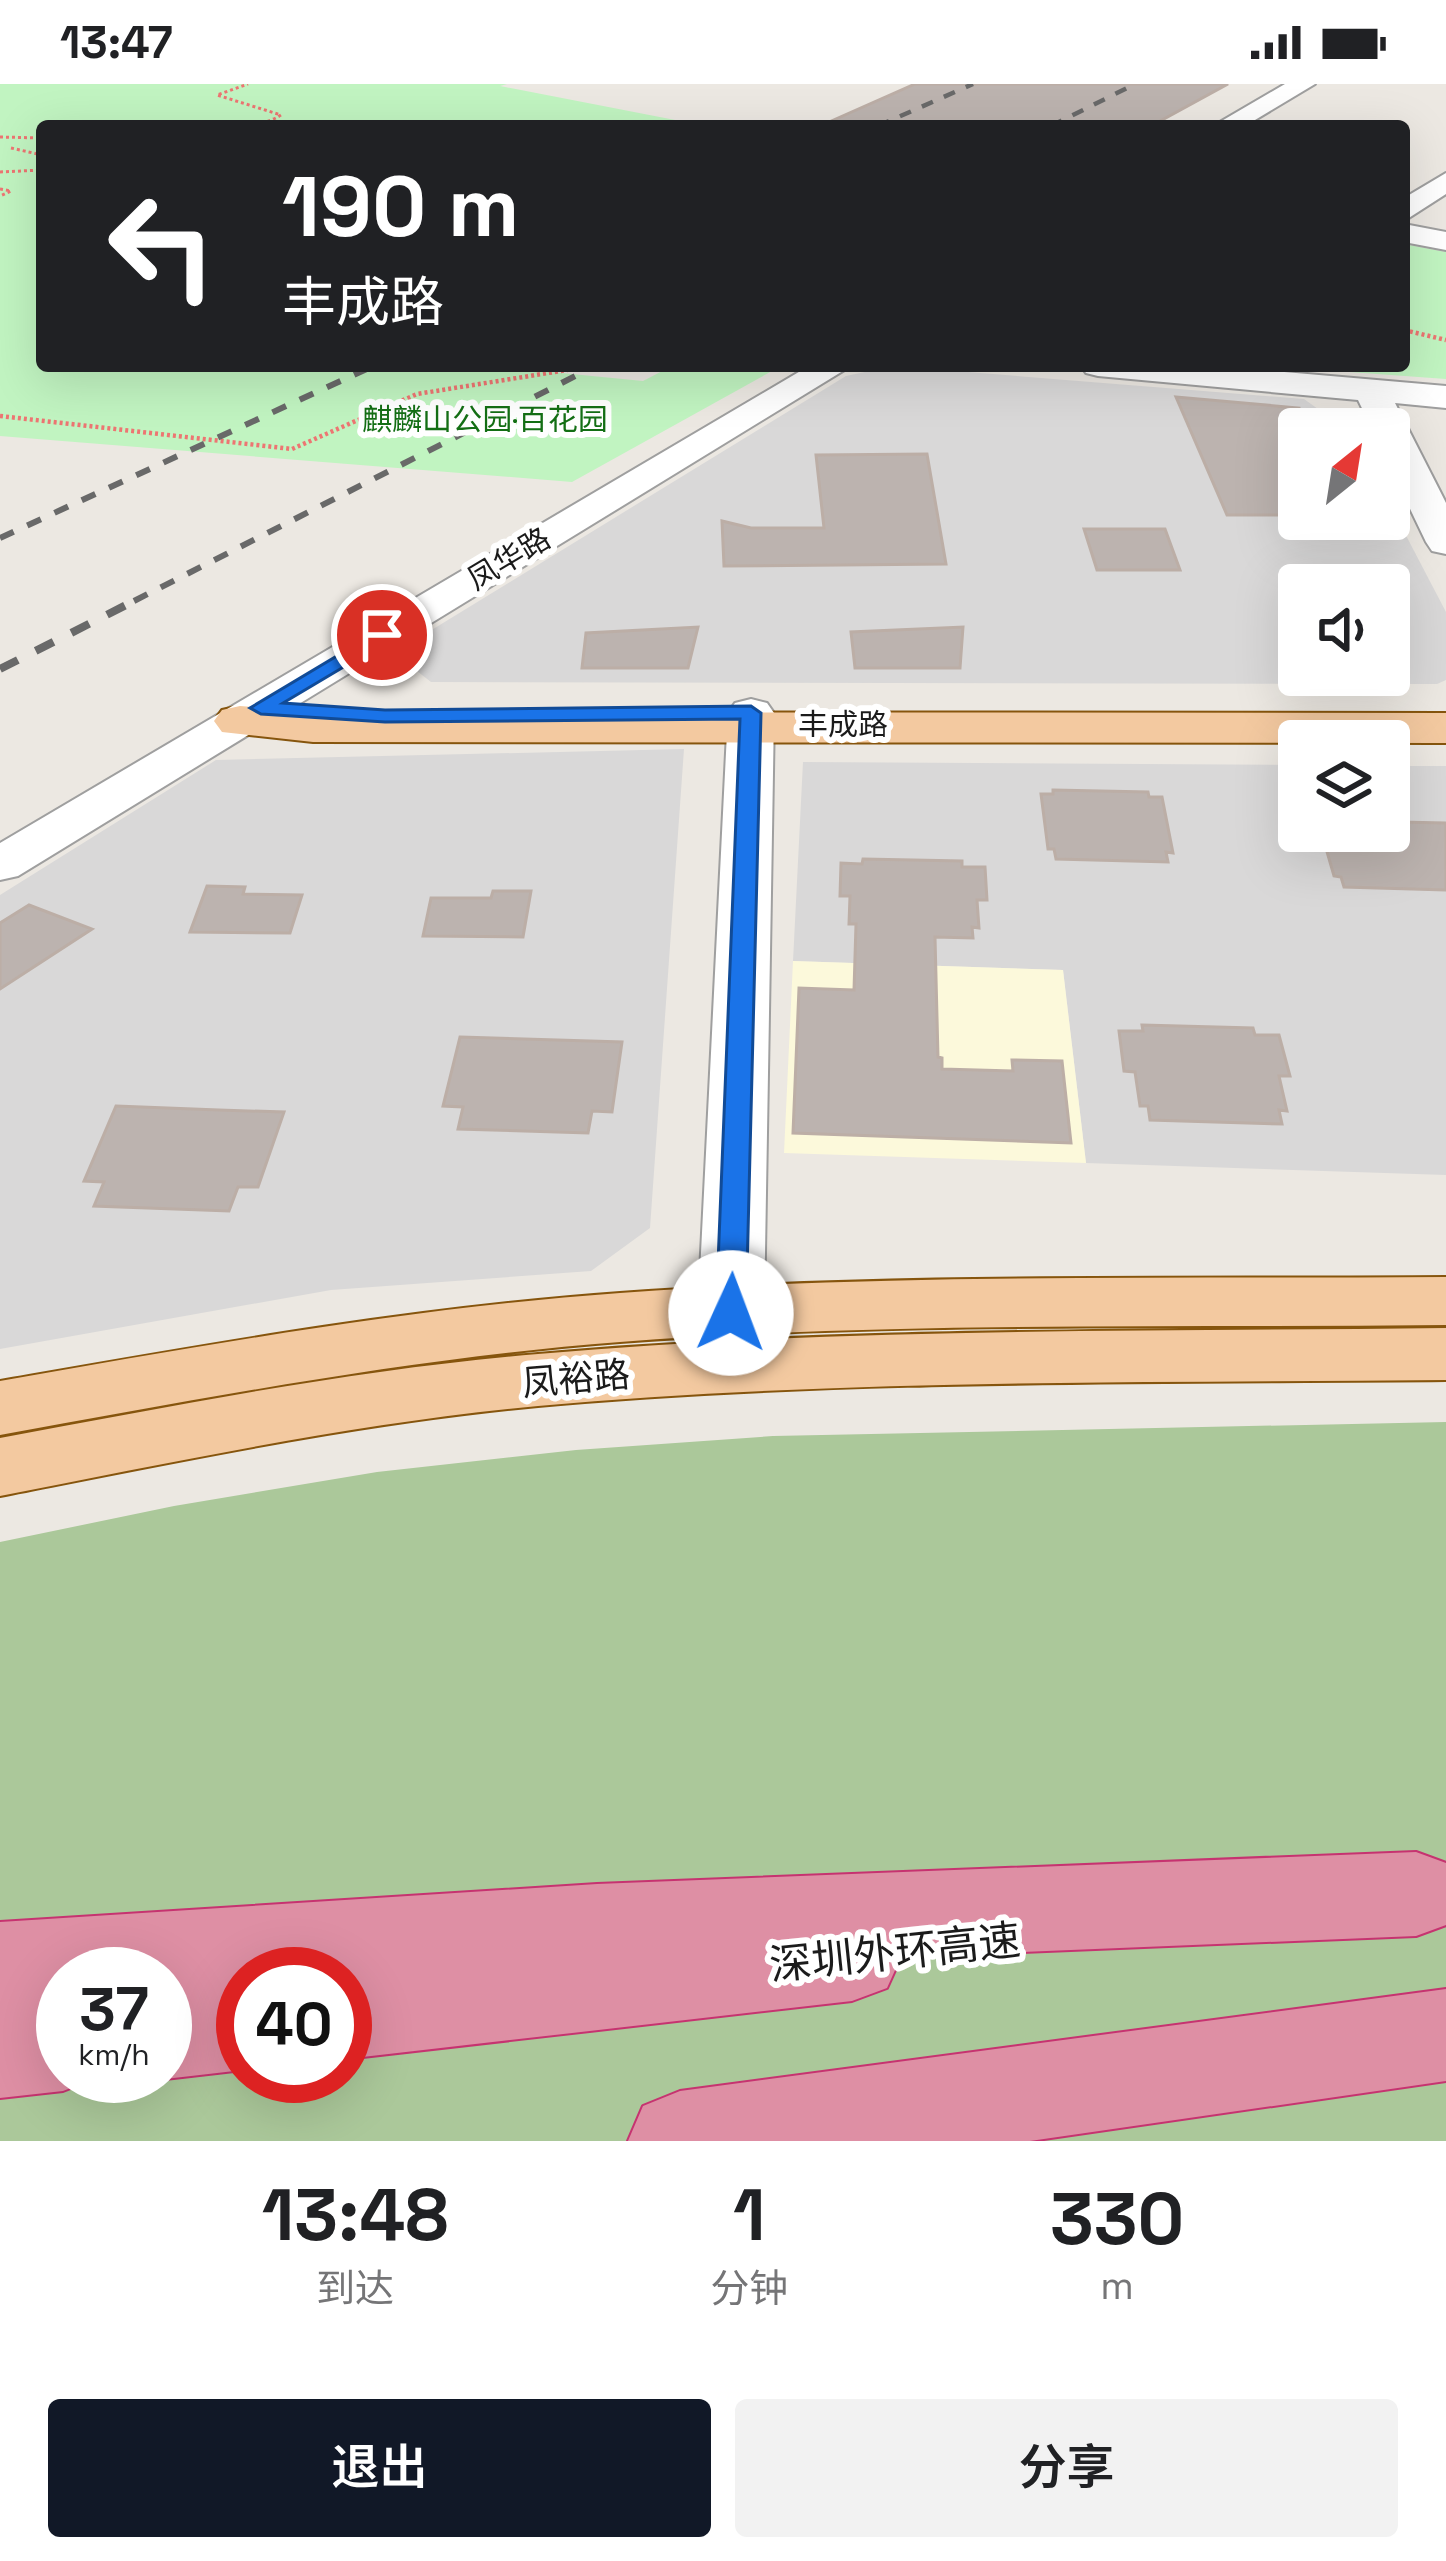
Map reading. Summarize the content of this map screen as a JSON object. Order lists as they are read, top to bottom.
{
  "streets": {
    "highway": ["深圳外环高速"],
    "main road": ["丰成路", "凤裕路"],
    "street": ["凤华路"]
  },
  "crossings": [
    ["凤华路", "丰成路"]
  ],
  "parks": ["麒麟山公园·百花园"],
  "north": "top right",
  "page": {
    "status": "13:47",
    "turn": ["190 m", "丰成路"],
    "speed": "37 km/h",
    "limit": "40",
    "eta": [
      "13:48",
      "到达",
      "1",
      "分钟",
      "330",
      "m"
    ],
    "buttons": ["退出", "分享"]
  }
}
